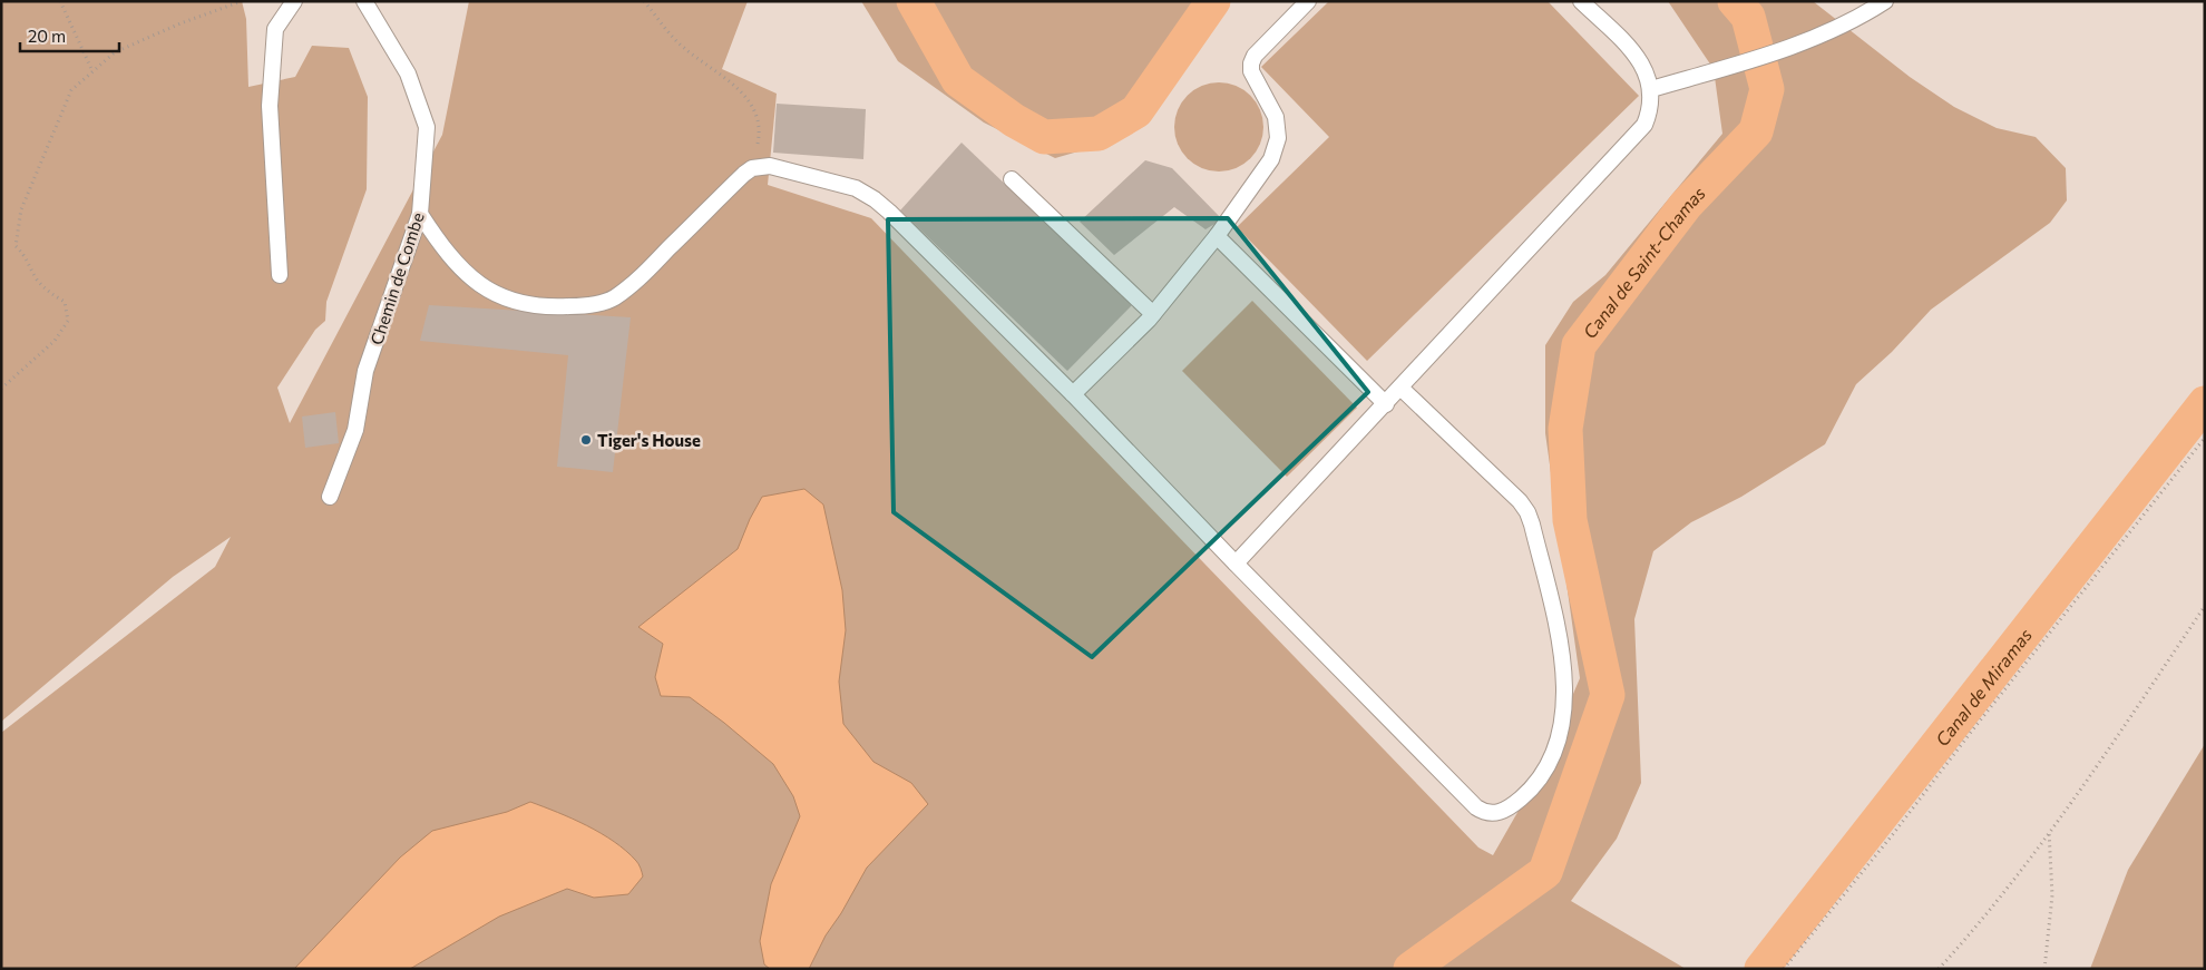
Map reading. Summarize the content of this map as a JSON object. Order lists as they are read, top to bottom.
{
  "streets": {
    "lane": ["Chemin de Combe"]
  },
  "water": ["Canal de Saint-Chamas", "Canal de Miramas"],
  "places": ["Tiger's House"],
  "scale_bar": "20 m"
}
